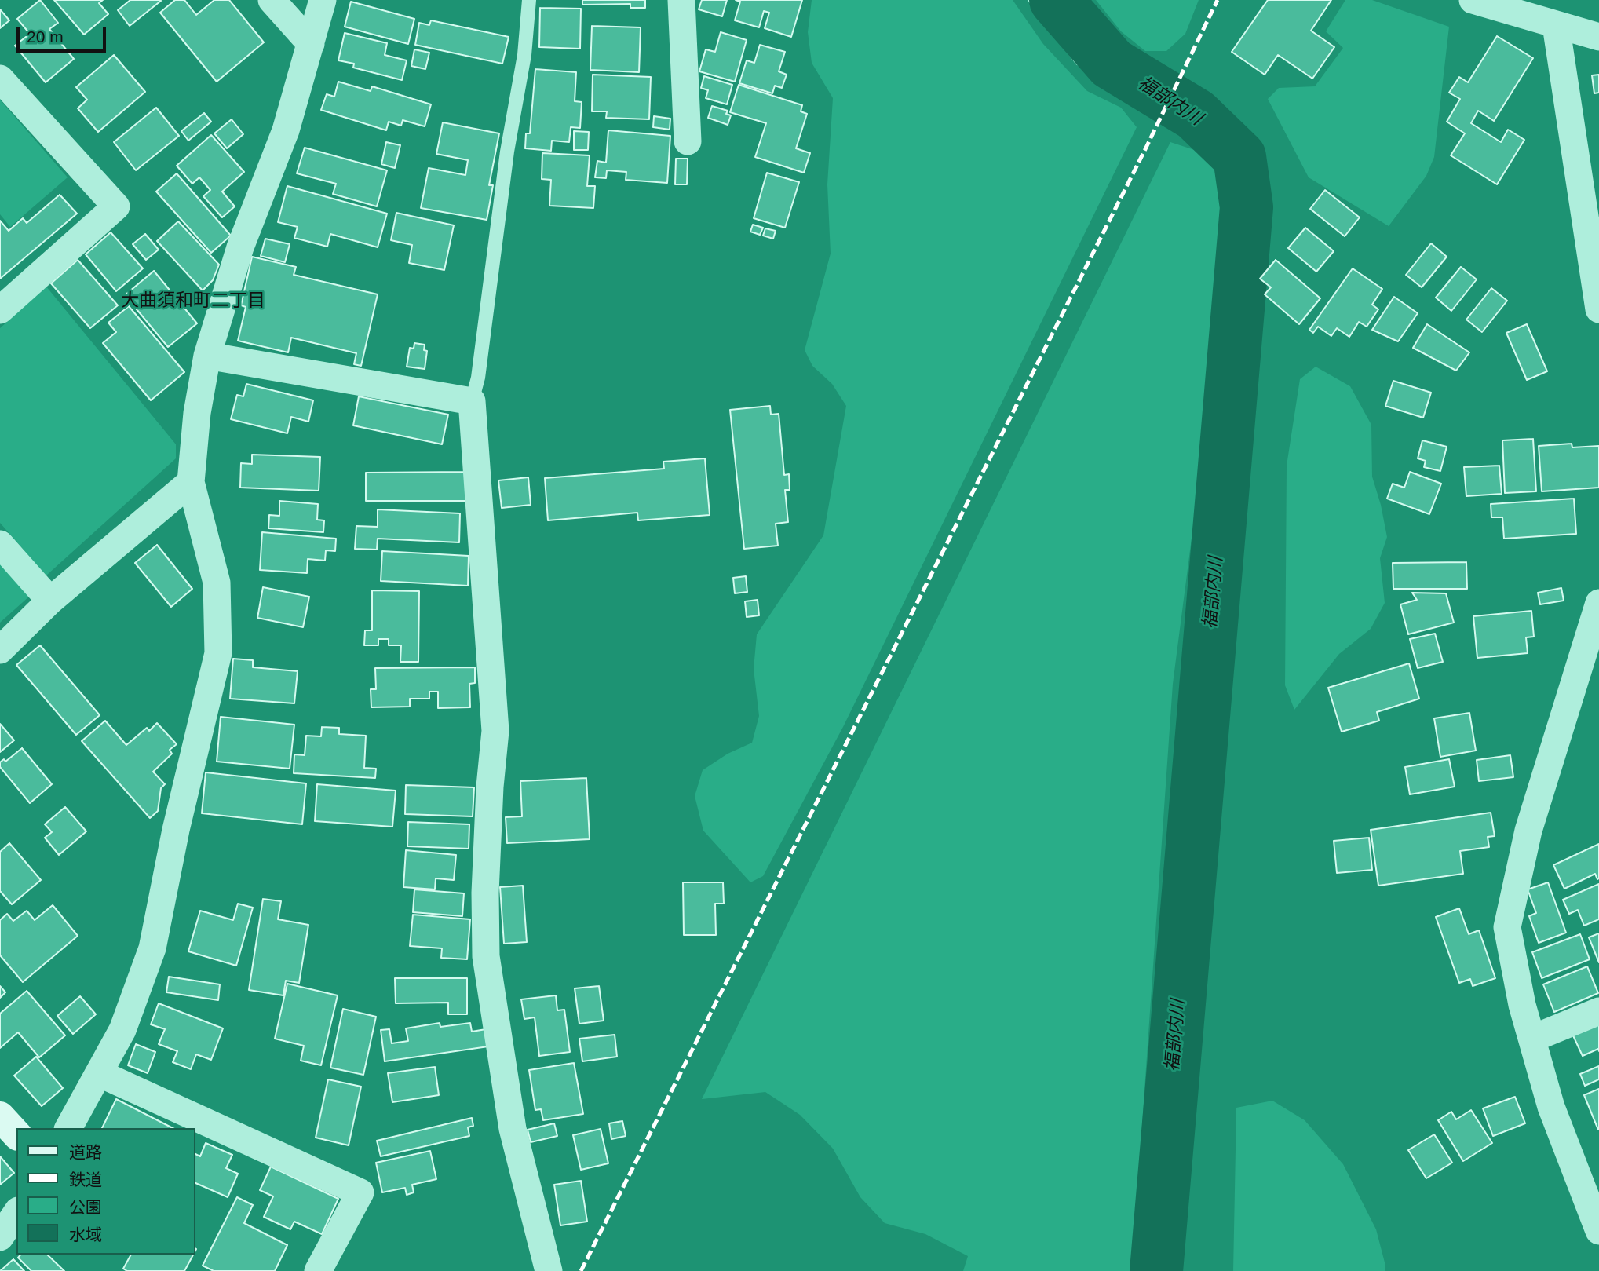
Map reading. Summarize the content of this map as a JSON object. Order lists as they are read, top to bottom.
{
  "districts": ["大曲須和町二丁目"],
  "water": ["福部内川"],
  "legend": [
    "道路",
    "鉄道",
    "公園",
    "水域"
  ],
  "scale_bar": "20 m"
}
